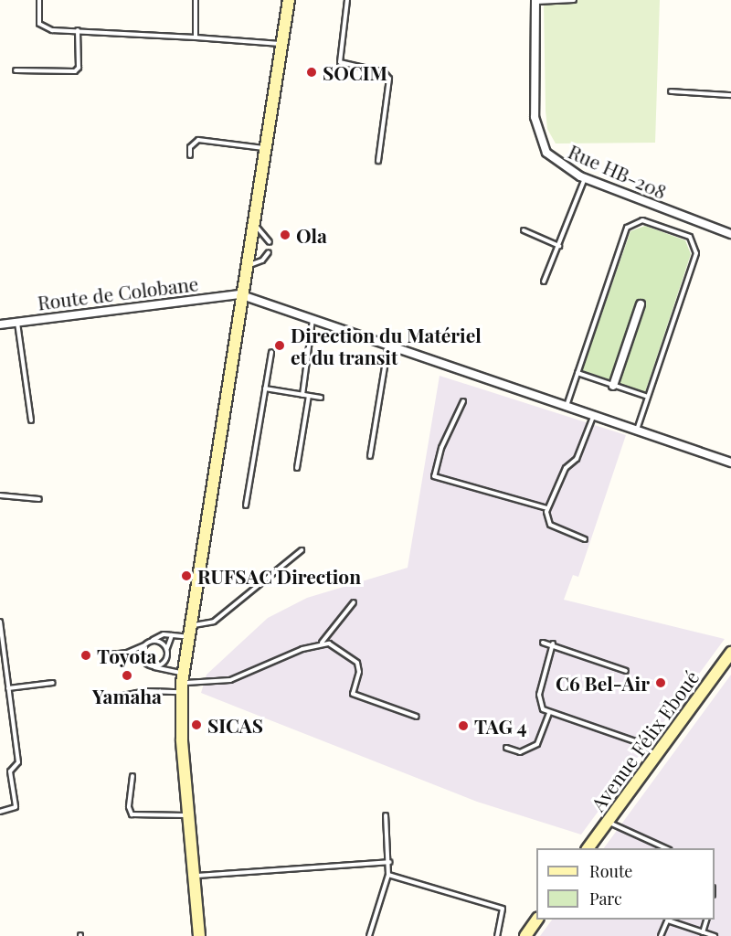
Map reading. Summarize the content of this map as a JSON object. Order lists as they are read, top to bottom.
{
  "streets": {
    "street": ["Rue HB-208", "Route de Colobane", "Avenue Félix Eboué"]
  },
  "places": [
    "SOCIM",
    "Ola",
    "Direction du Matériel et du transit",
    "RUFSAC Direction",
    "Toyota",
    "Yamaha",
    "C6 Bel-Air",
    "SICAS",
    "TAG 4"
  ],
  "legend": ["Route", "Parc"]
}
